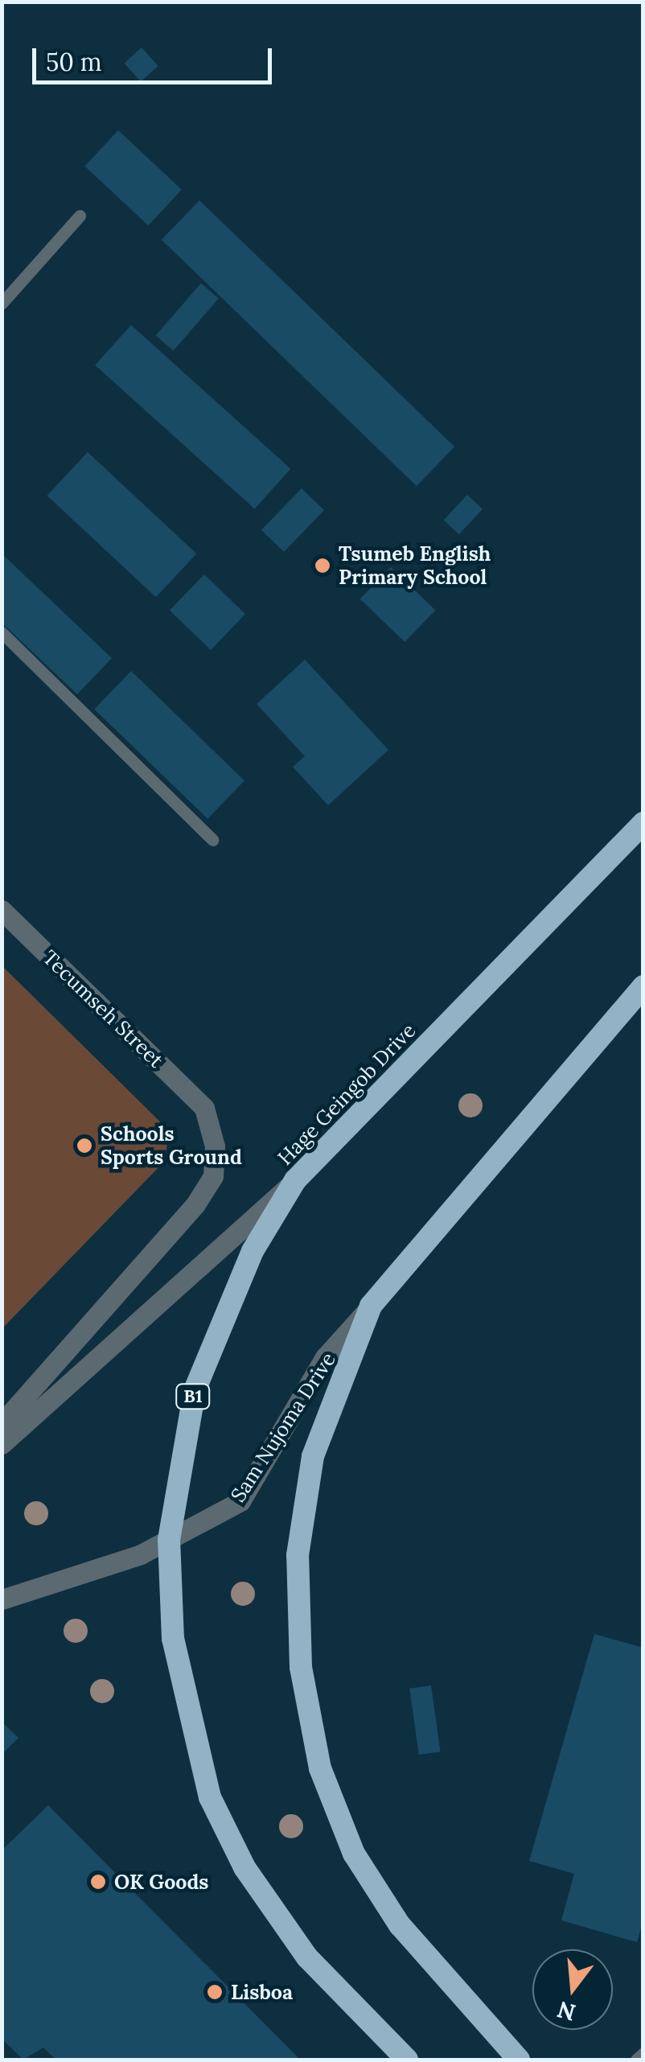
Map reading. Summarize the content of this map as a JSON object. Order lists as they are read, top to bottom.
{
  "streets": {
    "highway": ["Hage Geingob Drive", "B1"],
    "street": ["Tecumseh Street", "Sam Nujoma Drive"]
  },
  "crossings": [
    ["Hage Geingob Drive", "Sam Nujoma Drive"]
  ],
  "places": [
    "Tsumeb English Primary School",
    "Schools Sports Ground",
    "OK Goods",
    "Lisboa"
  ],
  "scale_bar": "50 m",
  "north": "bottom"
}
